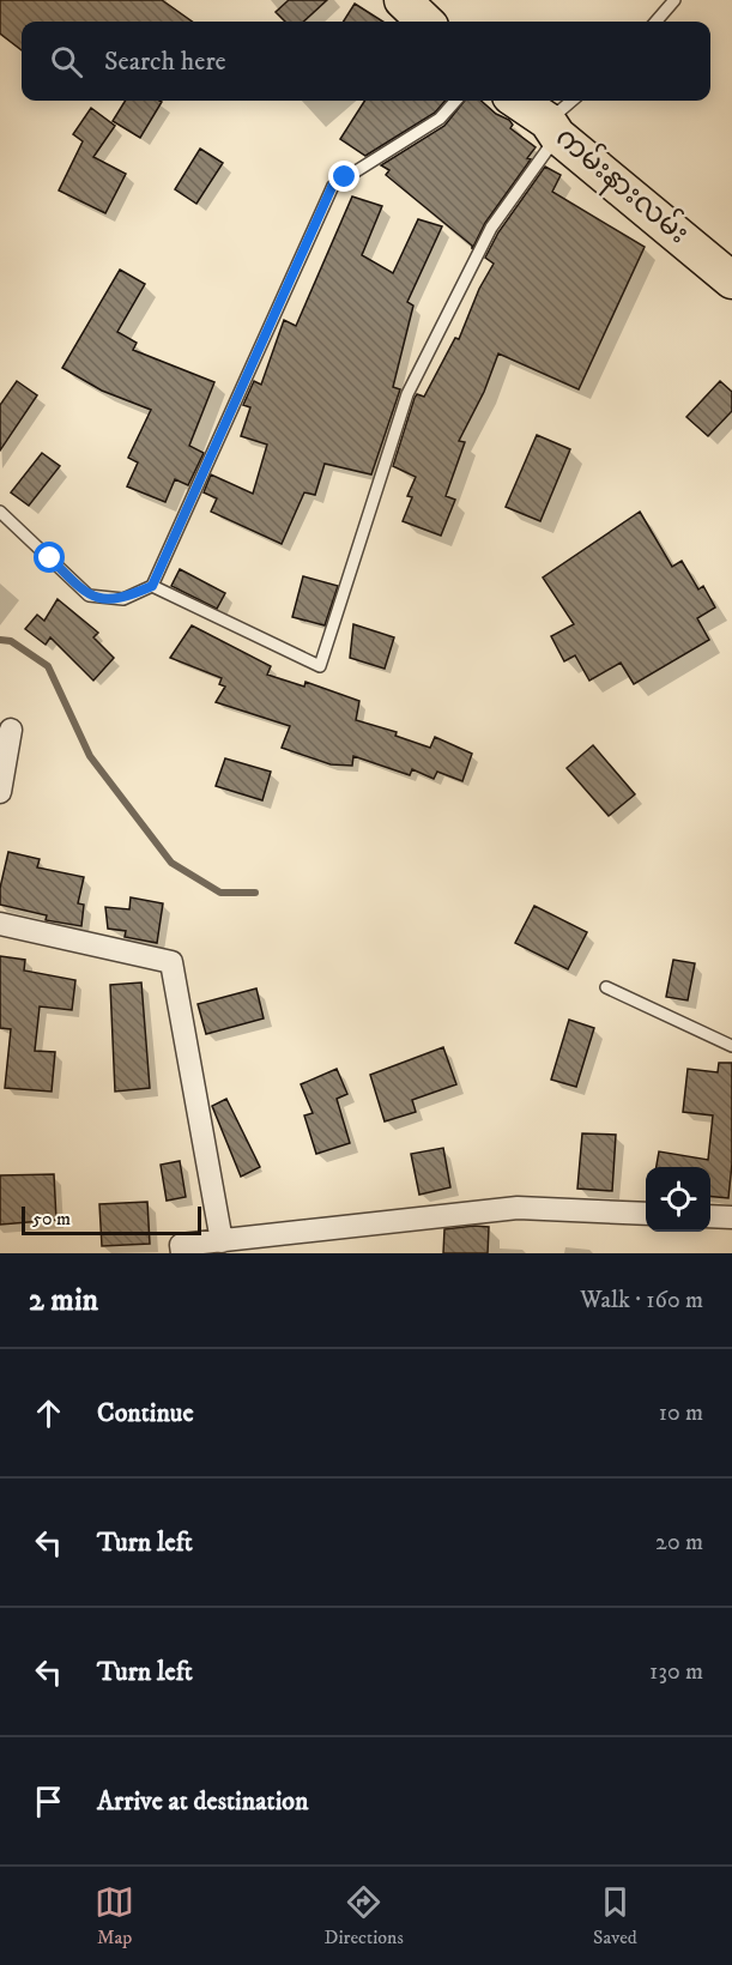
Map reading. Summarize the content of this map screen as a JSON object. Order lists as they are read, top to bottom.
{
  "streets": {
    "main road": ["ကမ်းနားလမ်း"]
  },
  "scale_bar": "50 m",
  "page": {
    "search": "Search here",
    "scale": "50 m",
    "heading": ["2 min", "Walk · 160 m"],
    "list": [
      ["Continue", "10 m"],
      ["Turn left", "20 m"],
      ["Turn left", "130 m"],
      "Arrive at destination"
    ],
    "nav": ["Map", "Directions", "Saved"]
  }
}
